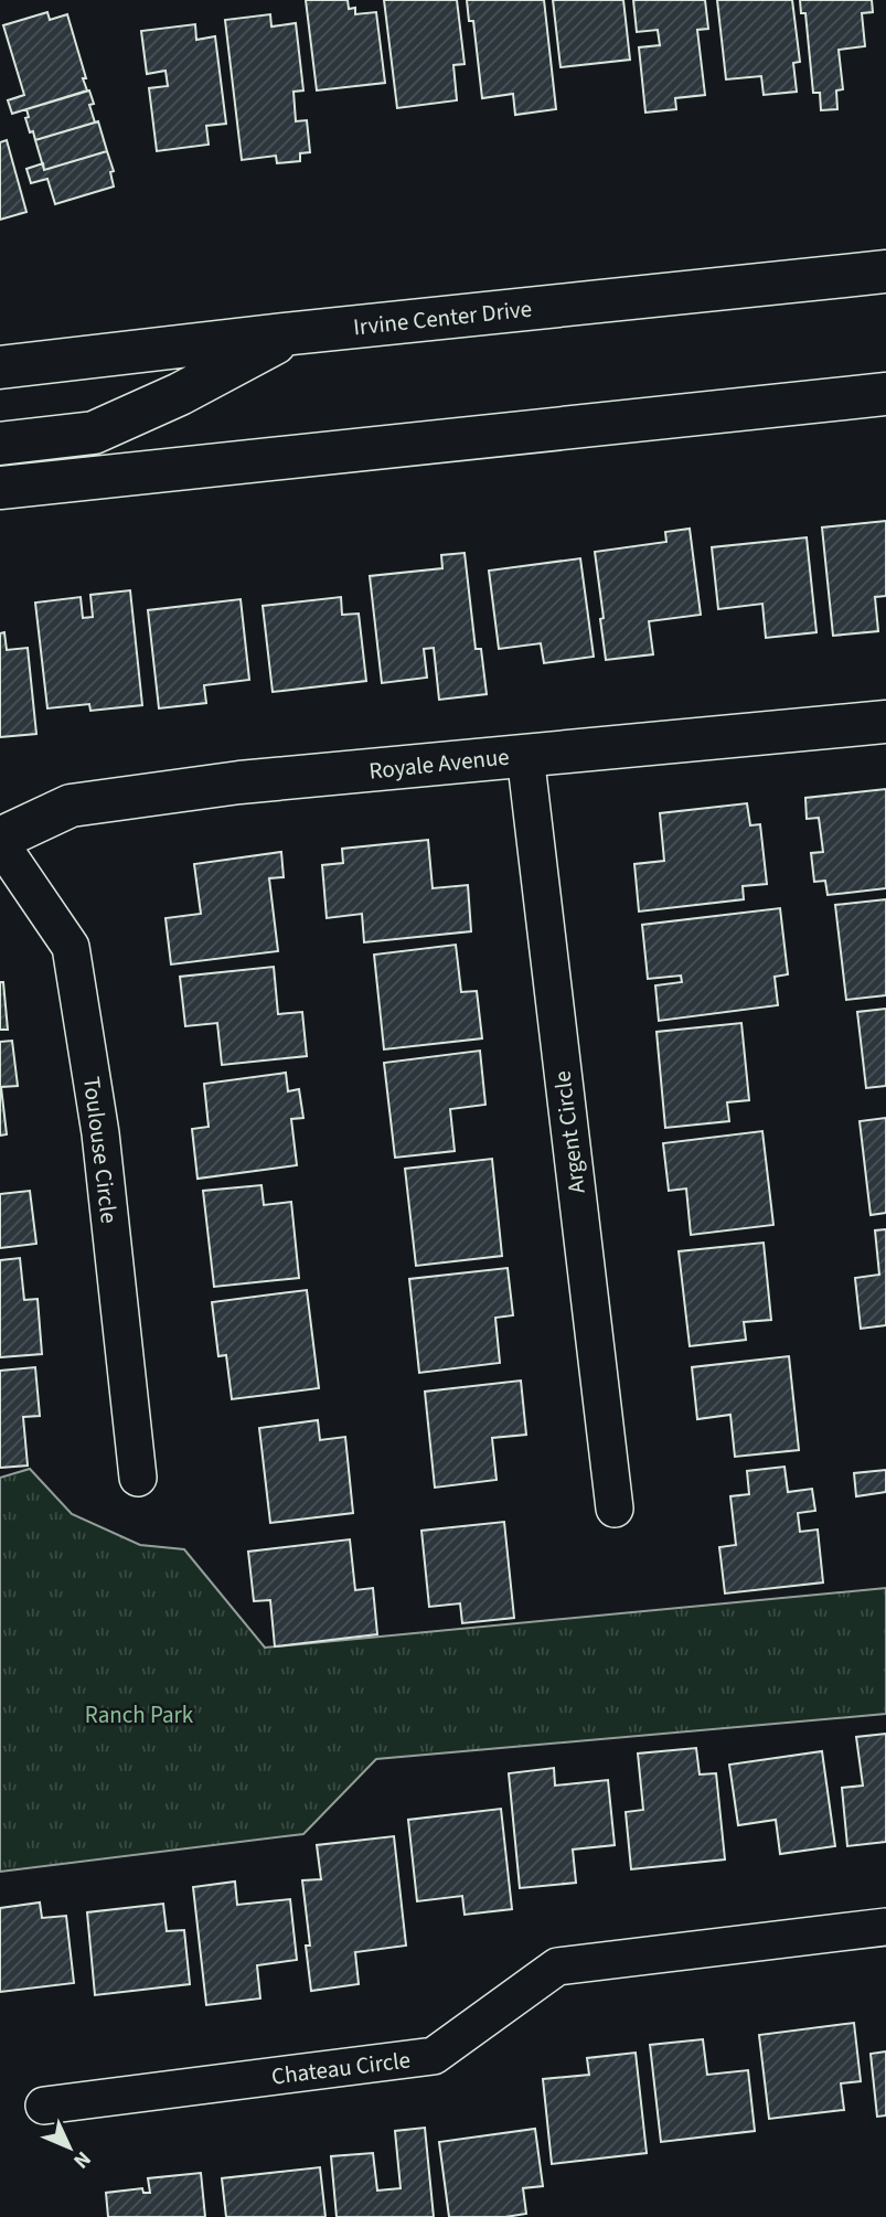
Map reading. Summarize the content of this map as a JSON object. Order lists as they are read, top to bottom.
{
  "streets": {
    "main road": ["Irvine Center Drive", "Royale Avenue"],
    "street": ["Argent Circle", "Toulouse Circle", "Chateau Circle"]
  },
  "crossings": [
    ["Royale Avenue", "Argent Circle"],
    ["Royale Avenue", "Toulouse Circle"]
  ],
  "parks": ["Ranch Park"],
  "north": "bottom right"
}
